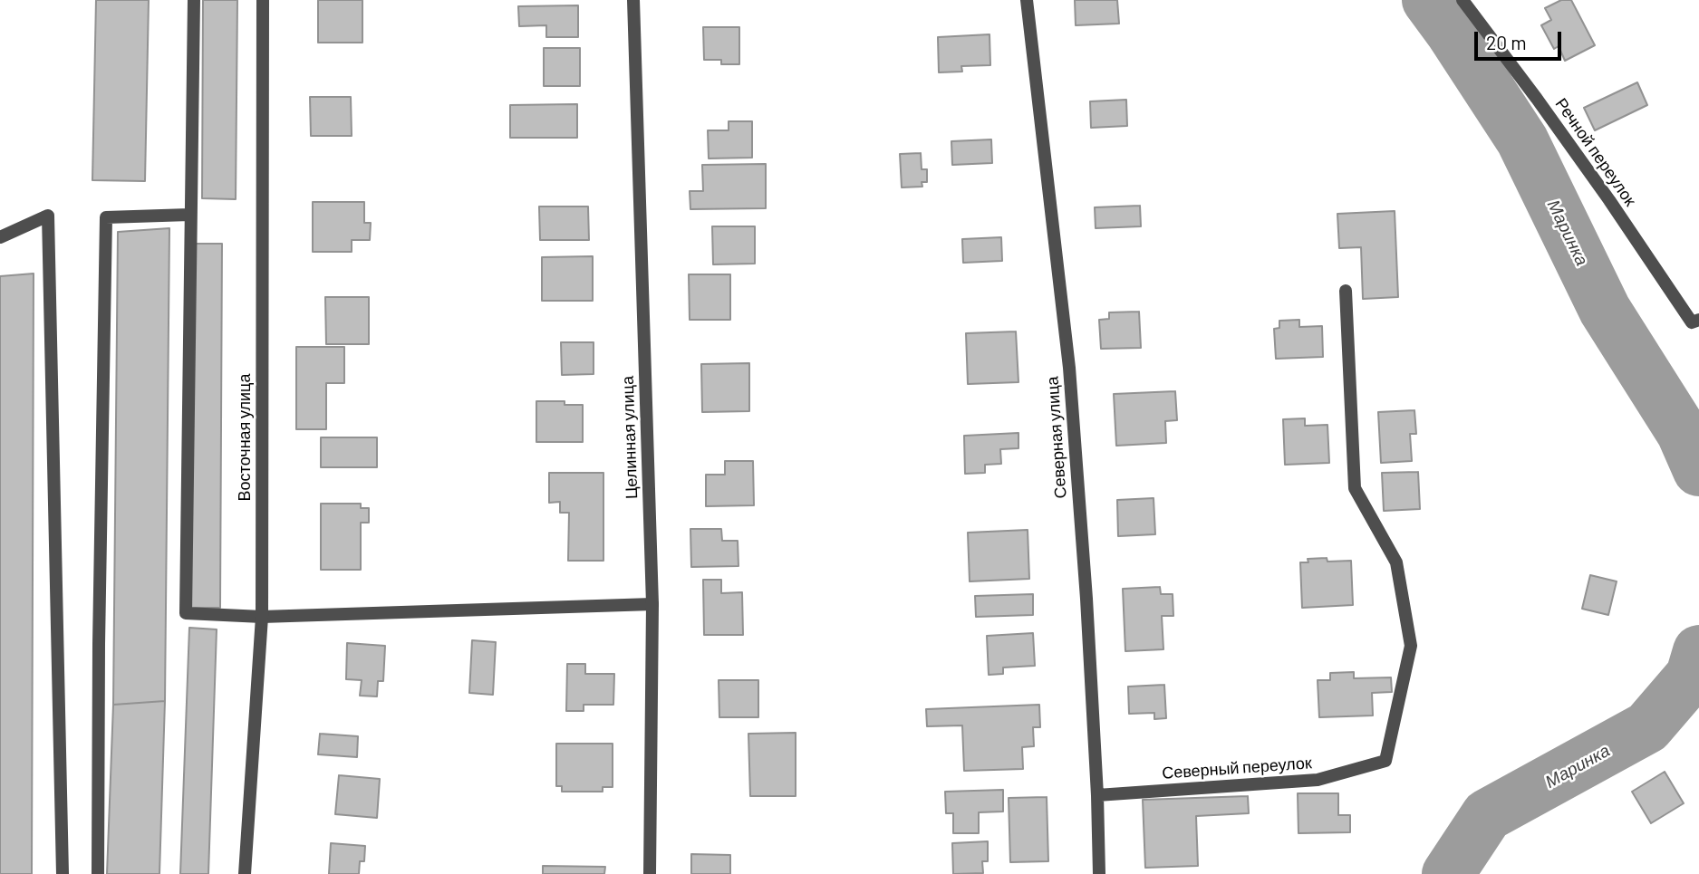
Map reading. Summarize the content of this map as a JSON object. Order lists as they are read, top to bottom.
{
  "streets": {
    "street": [
      "Речной переулок",
      "Восточная улица",
      "Целинная улица",
      "Северная улица",
      "Северный переулок"
    ]
  },
  "crossings": [
    ["Северная улица", "Северный переулок"]
  ],
  "water": ["Маринка"],
  "scale_bar": "20 m"
}
